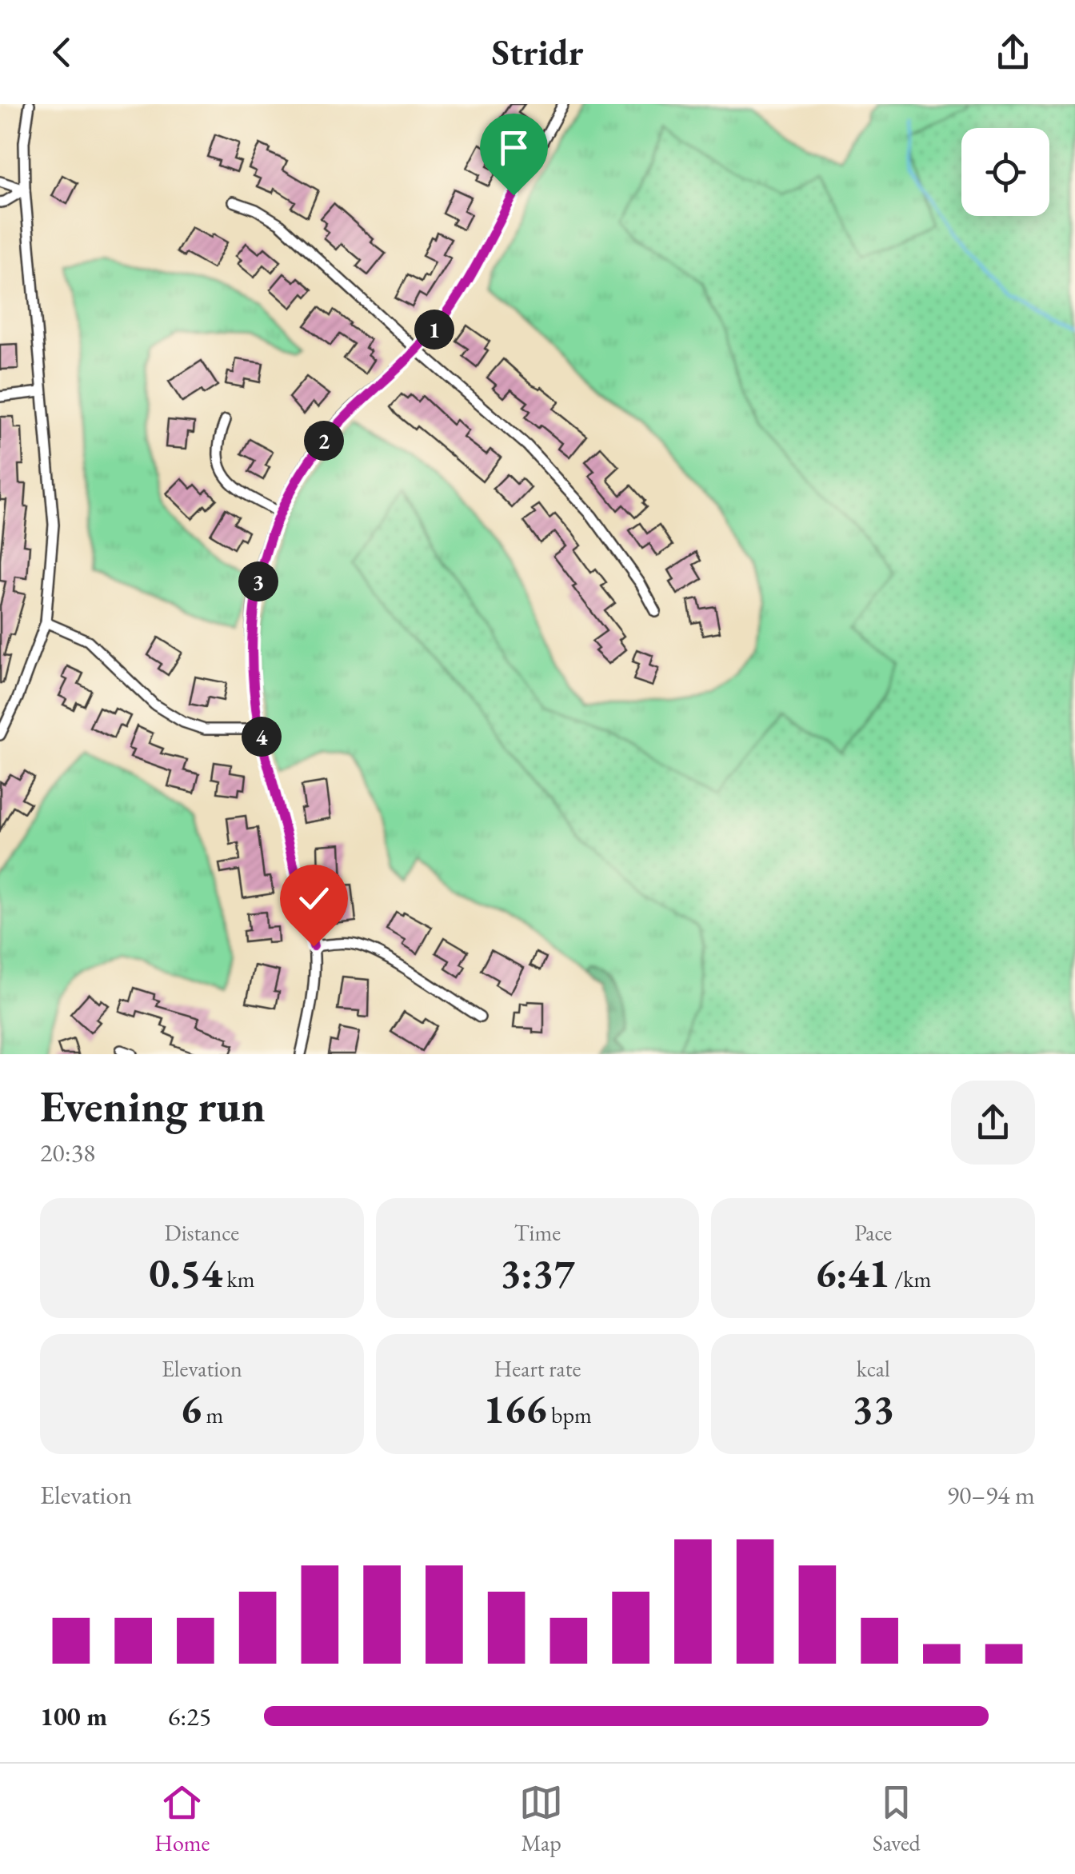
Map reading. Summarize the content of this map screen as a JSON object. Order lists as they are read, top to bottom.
{
  "page": {
    "header": "Stridr",
    "pins": [
      "1",
      "2",
      "3",
      "4"
    ],
    "heading": ["Evening run", "20:38"],
    "stats": [
      ["Distance", "0.54 km"],
      ["Time", "3:37"],
      ["Pace", "6:41 /km"],
      ["Elevation", "6 m"],
      ["Heart rate", "166 bpm"],
      ["kcal", "33"]
    ],
    "chart": ["Elevation", "90–94 m"],
    "list": [
      {
        "name": "100 m",
        "note": "6:25"
      }
    ],
    "tabs": ["Home", "Map", "Saved"]
  }
}
